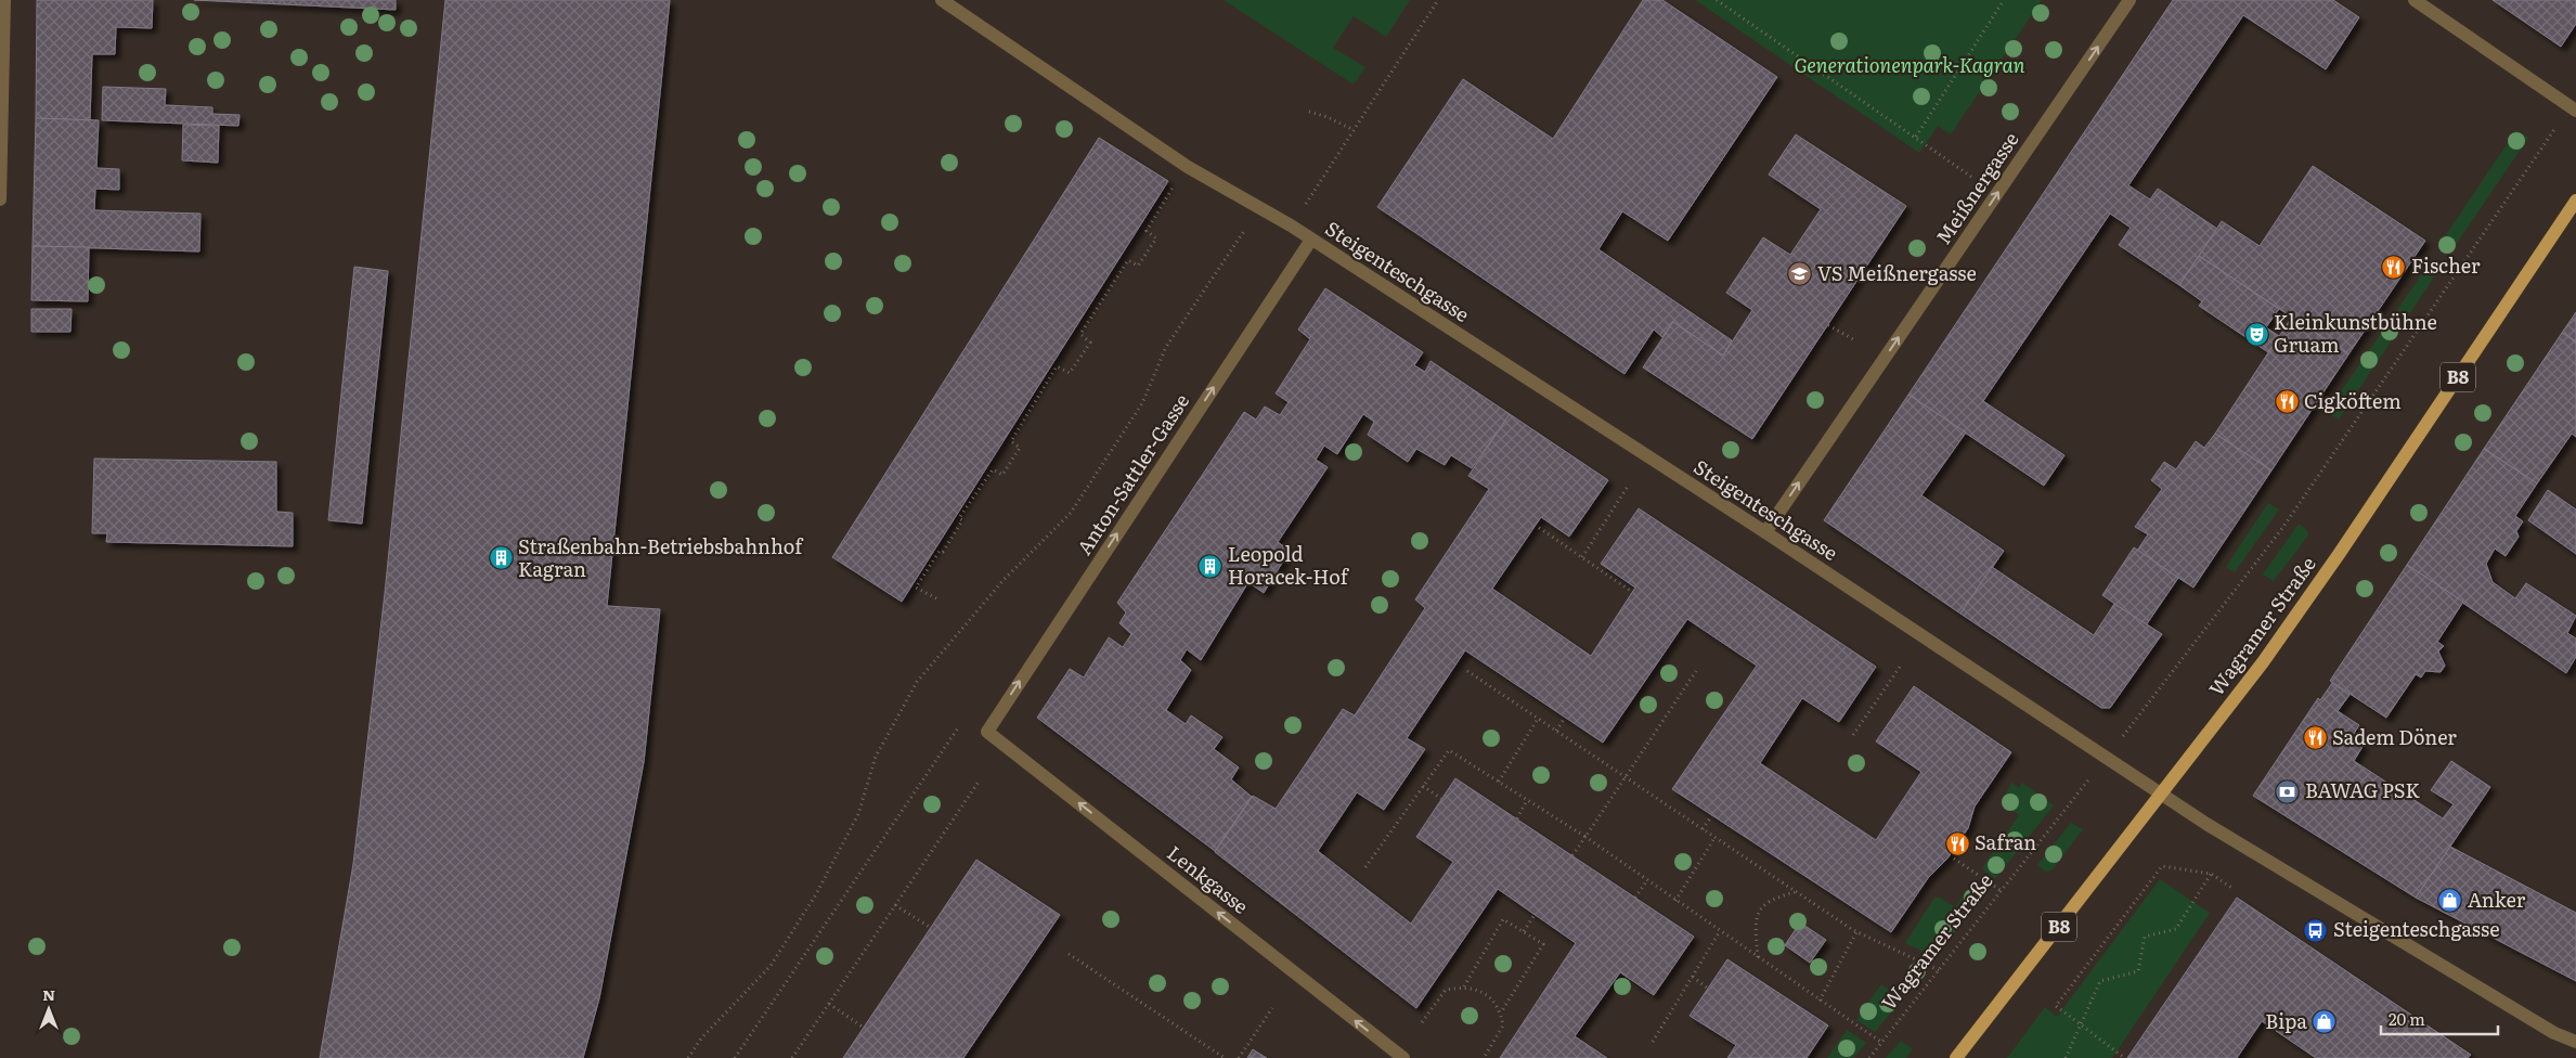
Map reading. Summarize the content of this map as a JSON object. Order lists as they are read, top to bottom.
{
  "streets": {
    "main road": ["B8", "Wagramer Straße"],
    "street": [
      "Meißnergasse",
      "Steigenteschgasse",
      "Anton-Sattler-Gasse",
      "Lenkgasse"
    ]
  },
  "crossings": [
    ["Meißnergasse", "Steigenteschgasse"],
    ["Steigenteschgasse", "Anton-Sattler-Gasse"],
    ["Steigenteschgasse", "Wagramer Straße"],
    ["Anton-Sattler-Gasse", "Lenkgasse"]
  ],
  "one_way": ["Meißnergasse", "Anton-Sattler-Gasse", "Lenkgasse"],
  "parks": ["Generationenpark-Kagran"],
  "places": {
    "restaurant": [
      "Fischer",
      "Cigköftem",
      "Sadem Döner",
      "Safran"
    ],
    "school or university": ["VS Meißnergasse"],
    "theatre": ["Kleinkunstbühne Gruam"],
    "building": ["Straßenbahn-Betriebsbahnhof Kagran", "Leopold Horacek-Hof"],
    "bank": ["BAWAG PSK"],
    "shop": ["Anker", "Bipa"],
    "bus stop": ["Steigenteschgasse"]
  },
  "scale_bar": "20 m",
  "north": "top"
}
